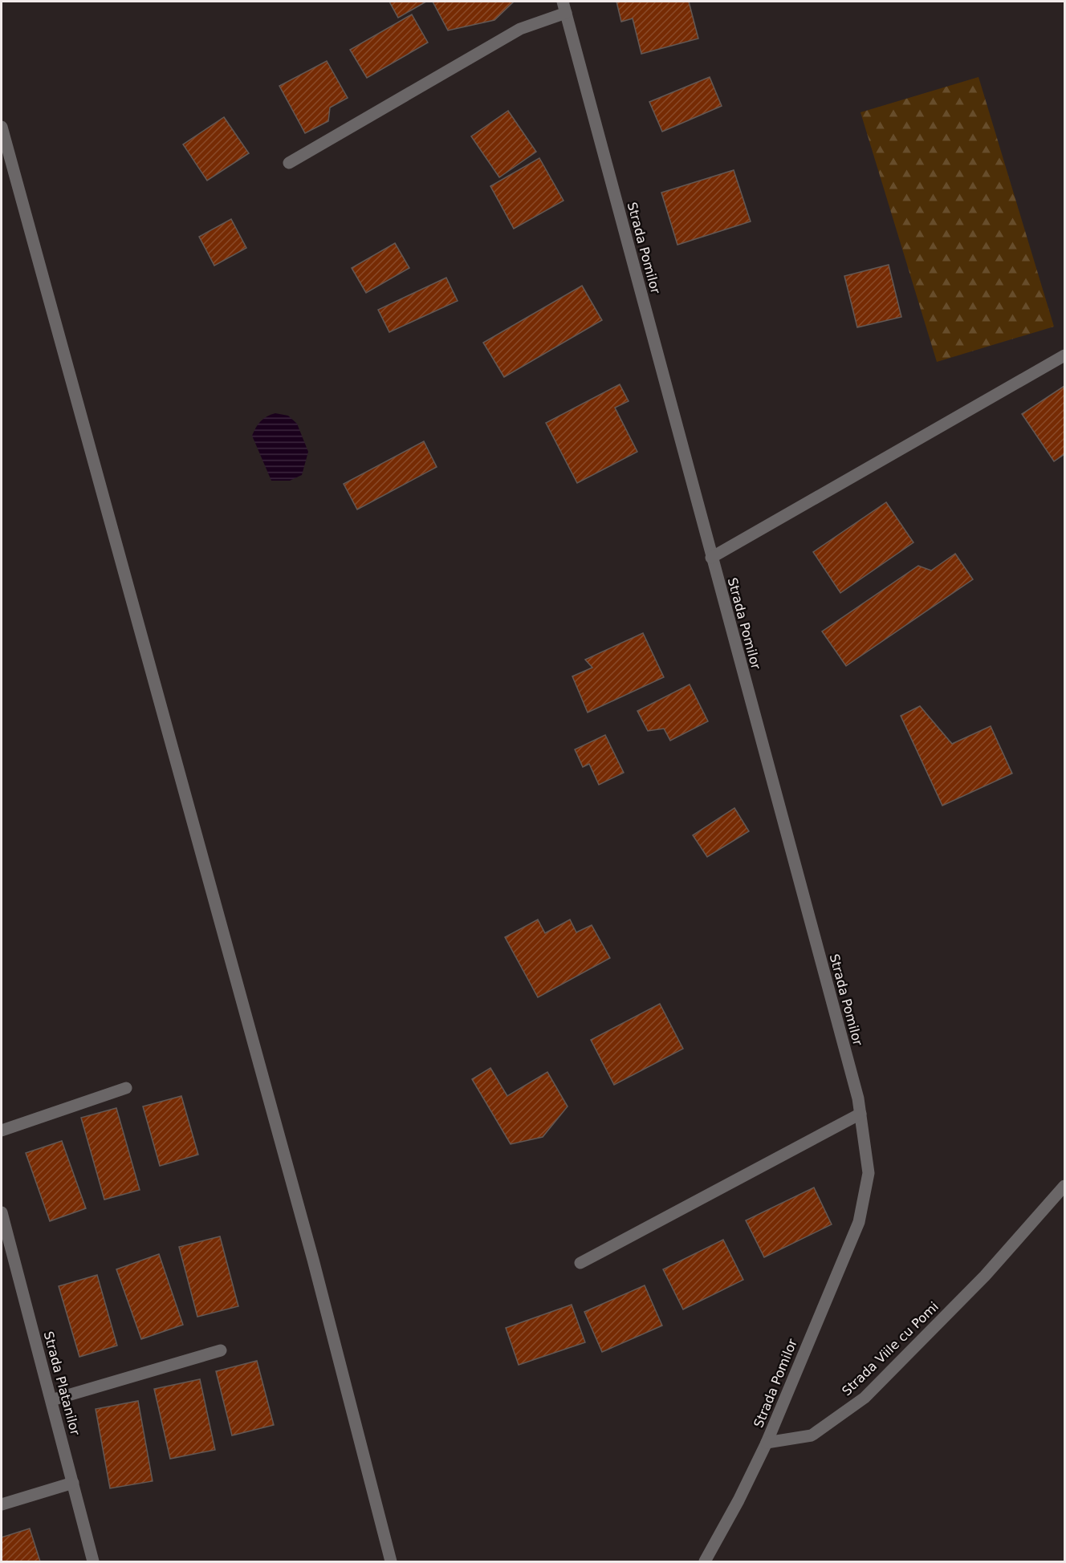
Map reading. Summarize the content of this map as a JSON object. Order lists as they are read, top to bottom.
{
  "streets": {
    "street": ["Strada Pomilor", "Strada Viile cu Pomi", "Strada Platanilor"]
  },
  "crossings": [
    ["Strada Pomilor", "Strada Viile cu Pomi"]
  ]
}
